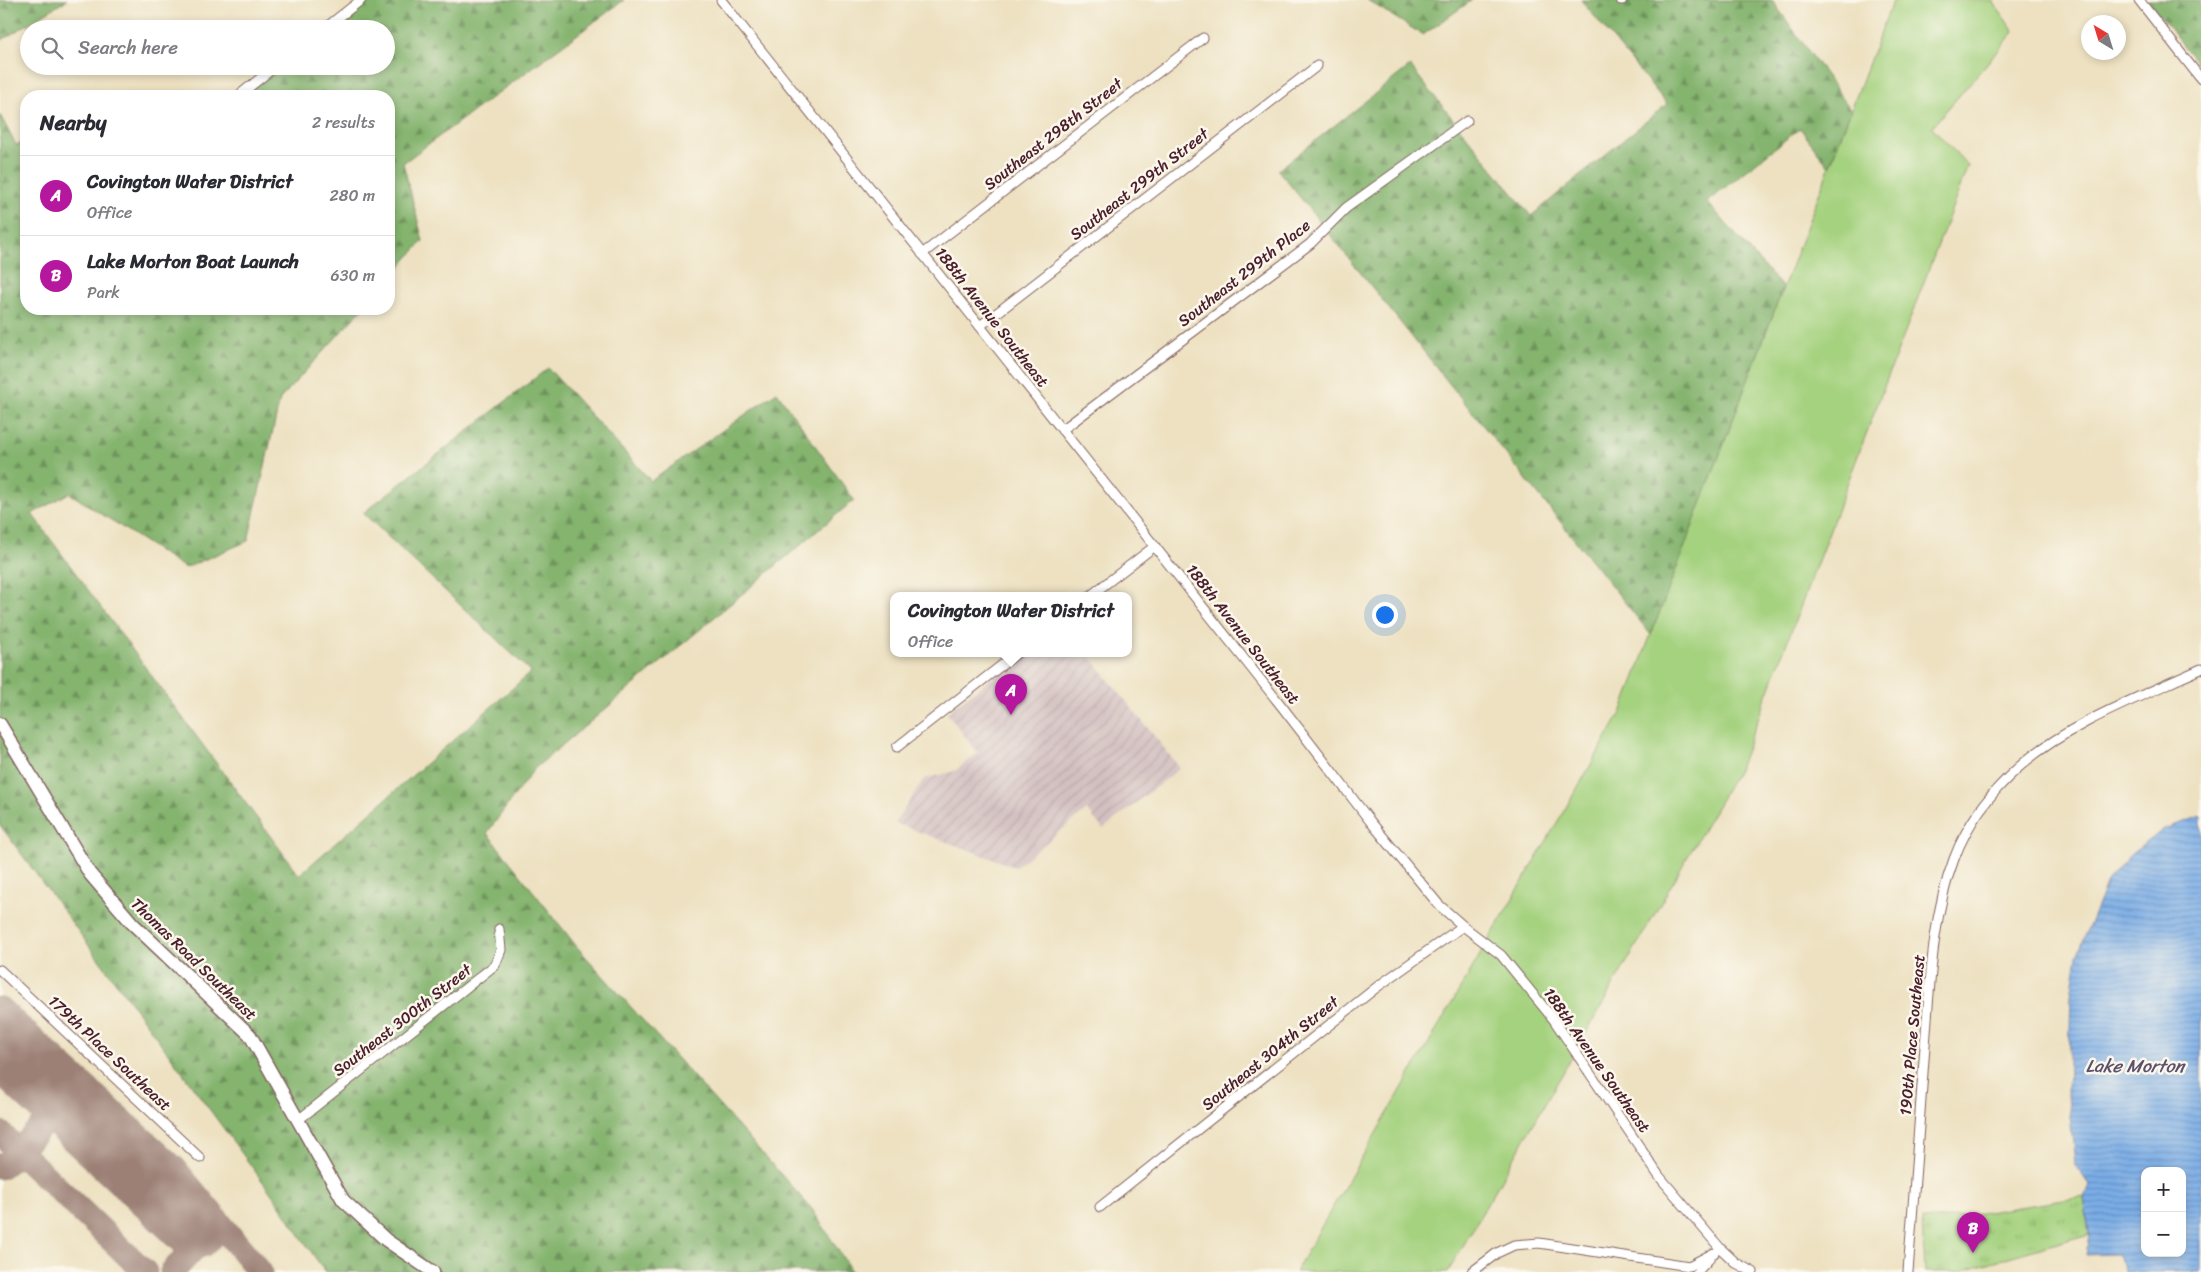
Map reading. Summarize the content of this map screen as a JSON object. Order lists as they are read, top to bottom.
{
  "streets": {
    "street": [
      "Southeast 298th Street",
      "Southeast 299th Street",
      "Southeast 299th Place",
      "188th Avenue Southeast",
      "Thomas Road Southeast",
      "Southeast 300th Street",
      "190th Place Southeast",
      "179th Place Southeast",
      "Southeast 304th Street"
    ]
  },
  "crossings": [
    ["Southeast 298th Street", "188th Avenue Southeast"],
    ["Southeast 299th Street", "188th Avenue Southeast"],
    ["Southeast 299th Place", "188th Avenue Southeast"],
    ["188th Avenue Southeast", "Southeast 304th Street"],
    ["Thomas Road Southeast", "Southeast 300th Street"]
  ],
  "water": ["Lake Morton"],
  "north": "top left",
  "page": {
    "search": "Search here",
    "heading": ["Nearby", "2 results"],
    "list": [
      {
        "mark": "A",
        "name": "Covington Water District",
        "note": "Office",
        "value": "280 m"
      },
      {
        "mark": "B",
        "name": "Lake Morton Boat Launch",
        "note": "Park",
        "value": "630 m"
      }
    ],
    "popup": ["Covington Water District", "Office"],
    "pins": ["A", "B"],
    "map_buttons": ["+", "−"]
  }
}
